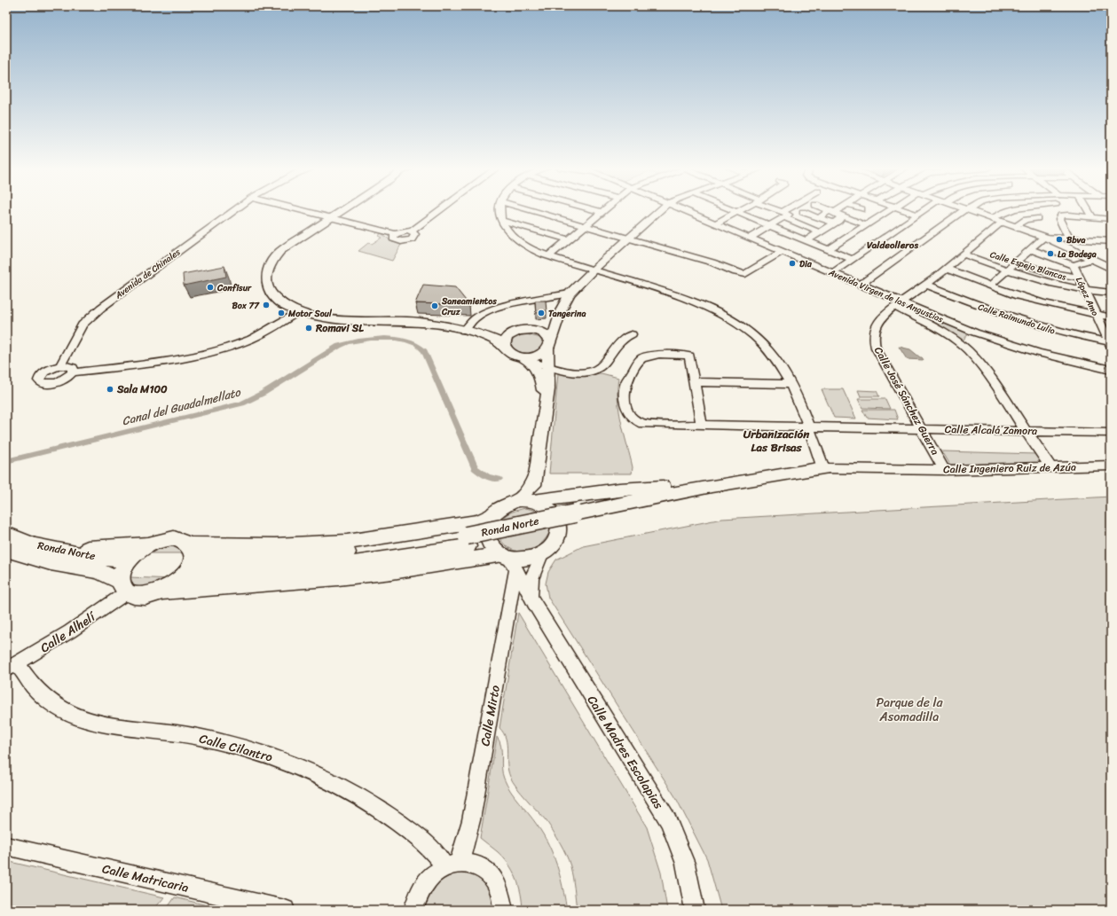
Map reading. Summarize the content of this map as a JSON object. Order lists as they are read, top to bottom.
{
  "streets": {
    "highway": ["Ronda Norte"],
    "street": [
      "Calle Espejo Blancas",
      "Avenida de Chinales",
      "Avenida Virgen de las Angustias",
      "López Amo",
      "Calle Raimundo Lulio",
      "Calle José Sánchez Guerra",
      "Calle Alcalá Zamora",
      "Calle Ingeniero Ruiz de Azúa",
      "Calle Alhelí",
      "Calle Mirto",
      "Calle Cilantro",
      "Calle Madres Escolapias",
      "Calle Matricaria"
    ]
  },
  "crossings": [
    ["Calle Espejo Blancas", "López Amo"],
    ["Calle Espejo Blancas", "Calle José Sánchez Guerra"],
    ["Avenida Virgen de las Angustias", "Calle José Sánchez Guerra"],
    ["López Amo", "Calle Raimundo Lulio"],
    ["Calle Raimundo Lulio", "Calle José Sánchez Guerra"],
    ["Calle José Sánchez Guerra", "Calle Alcalá Zamora"],
    ["Calle José Sánchez Guerra", "Calle Ingeniero Ruiz de Azúa"],
    ["Calle Ingeniero Ruiz de Azúa", "Ronda Norte"],
    ["Ronda Norte", "Calle Alhelí"],
    ["Calle Alhelí", "Calle Cilantro"],
    ["Calle Mirto", "Calle Cilantro"],
    ["Calle Mirto", "Calle Madres Escolapias"]
  ],
  "districts": ["Valdeolleros", "Urbanización Las Brisas"],
  "water": ["Canal del Guadalmellato"],
  "parks": ["Parque de la Asomadilla"],
  "places": [
    "Bbva",
    "La Bodega",
    "Dia",
    "Confisur",
    "Box 77",
    "Saneamientos Cruz",
    "Motor Soul",
    "Tangerina",
    "Romavi SL",
    "Sala M100"
  ]
}
